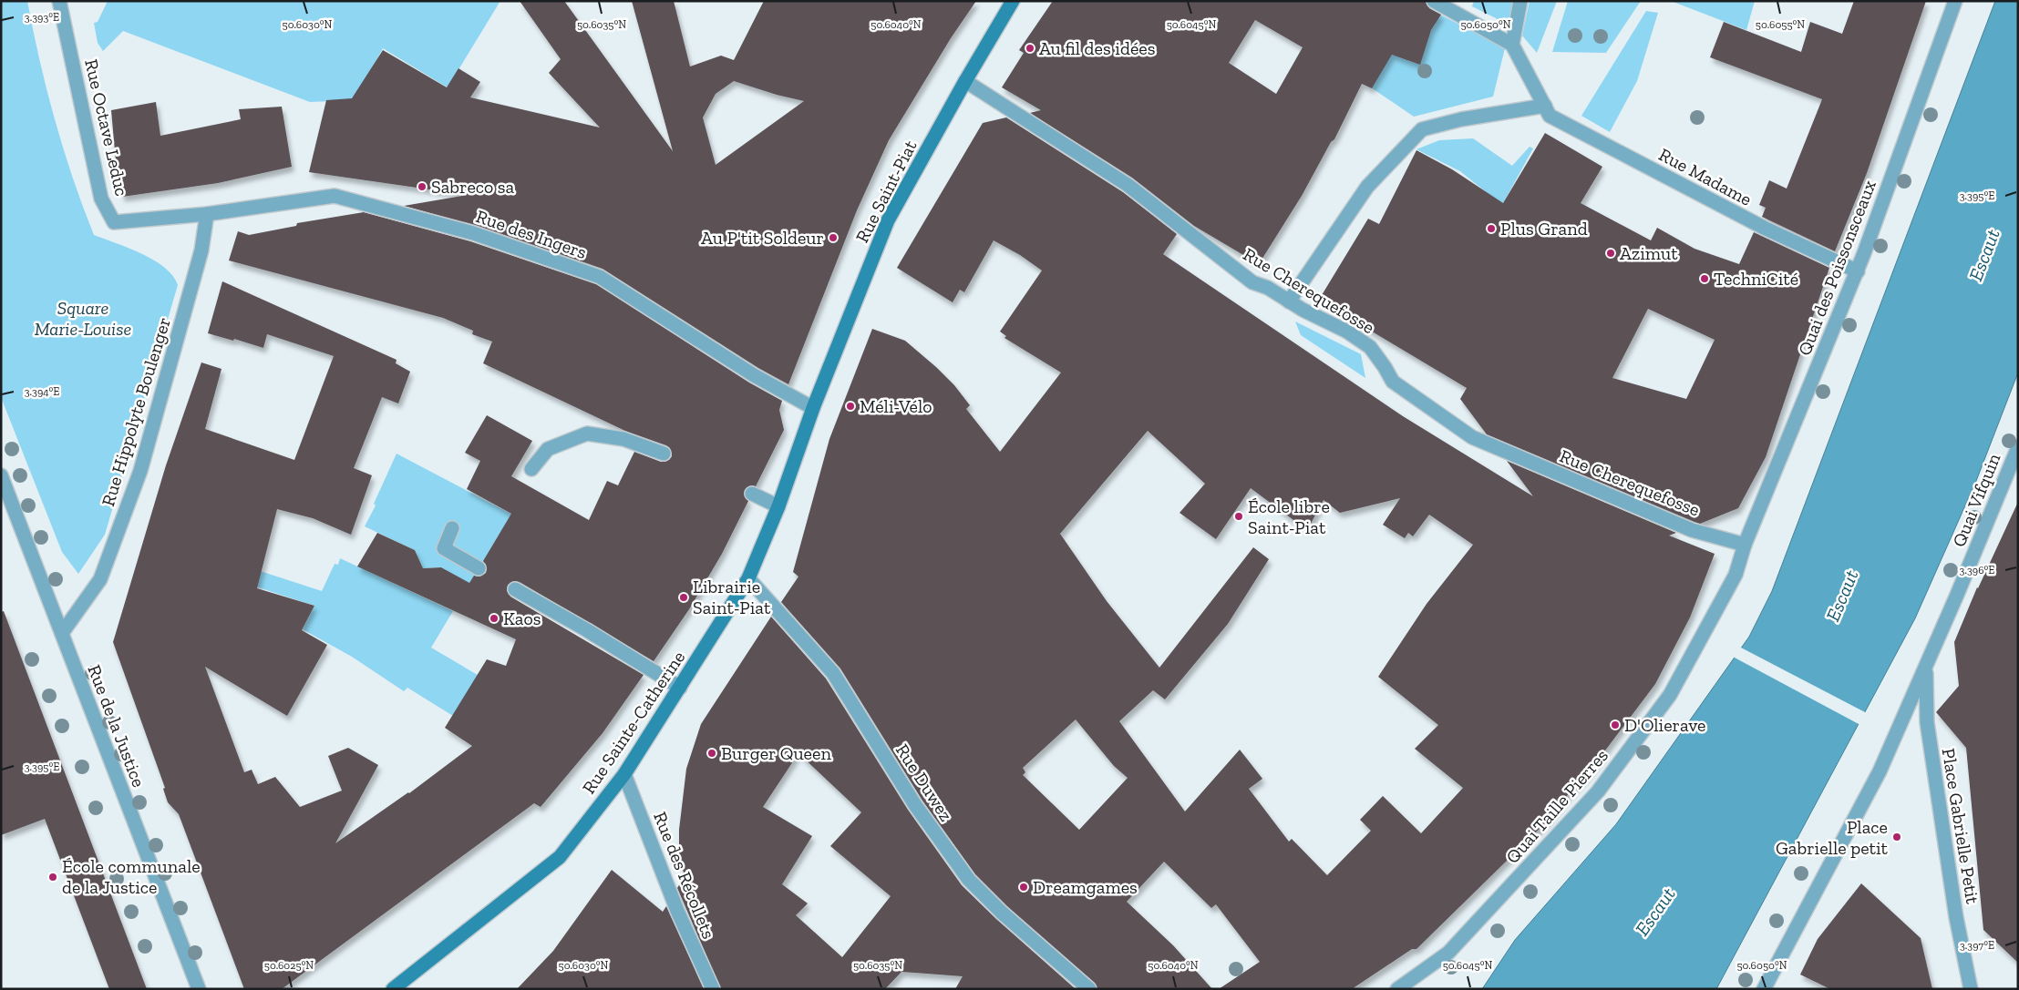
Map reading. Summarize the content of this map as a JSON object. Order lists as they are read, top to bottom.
{
  "streets": {
    "street": [
      "Rue Octave Leduc",
      "Rue Madame",
      "Rue Saint-Piat",
      "Rue des Ingers",
      "Quai des Poissonsceaux",
      "Rue Cherequefosse",
      "Rue Hippolyte Boulenger",
      "Quai Vifquin",
      "Rue Sainte-Catherine",
      "Rue de la Justice",
      "Rue Duwez",
      "Quai Taille Pierres",
      "Place Gabrielle Petit",
      "Rue des Récollets"
    ]
  },
  "crossings": [
    ["Rue Octave Leduc", "Rue des Ingers"],
    ["Rue Octave Leduc", "Rue Hippolyte Boulenger"],
    ["Rue Madame", "Quai des Poissonsceaux"],
    ["Rue Saint-Piat", "Rue des Ingers"],
    ["Rue Saint-Piat", "Rue Cherequefosse"],
    ["Rue Saint-Piat", "Rue Sainte-Catherine"],
    ["Rue des Ingers", "Rue Hippolyte Boulenger"],
    ["Rue des Ingers", "Rue Sainte-Catherine"],
    ["Quai des Poissonsceaux", "Rue Cherequefosse"],
    ["Quai des Poissonsceaux", "Quai Taille Pierres"],
    ["Rue Cherequefosse", "Quai Taille Pierres"],
    ["Rue Hippolyte Boulenger", "Rue de la Justice"],
    ["Quai Vifquin", "Place Gabrielle Petit"],
    ["Rue Sainte-Catherine", "Rue Duwez"],
    ["Rue Sainte-Catherine", "Rue des Récollets"]
  ],
  "water": ["Escaut"],
  "parks": ["Square Marie-Louise"],
  "places": [
    "Au fil des idées",
    "Sabreco sa",
    "Plus Grand",
    "Au P'tit Soldeur",
    "Azimut",
    "TechniCité",
    "Méli-Vélo",
    "École libre Saint-Piat",
    "Librairie Saint-Piat",
    "Kaos",
    "D'Olierave",
    "Burger Queen",
    "Place Gabrielle petit",
    "École communale de la Justice",
    "Dreamgames"
  ],
  "coordinates": [
    "3.393°E",
    "50.6030°N",
    "50.6035°N",
    "50.6040°N",
    "50.6045°N",
    "50.6050°N",
    "50.6055°N",
    "3.395°E",
    "3.394°E",
    "3.396°E",
    "3.397°E",
    "50.6025°N"
  ]
}
